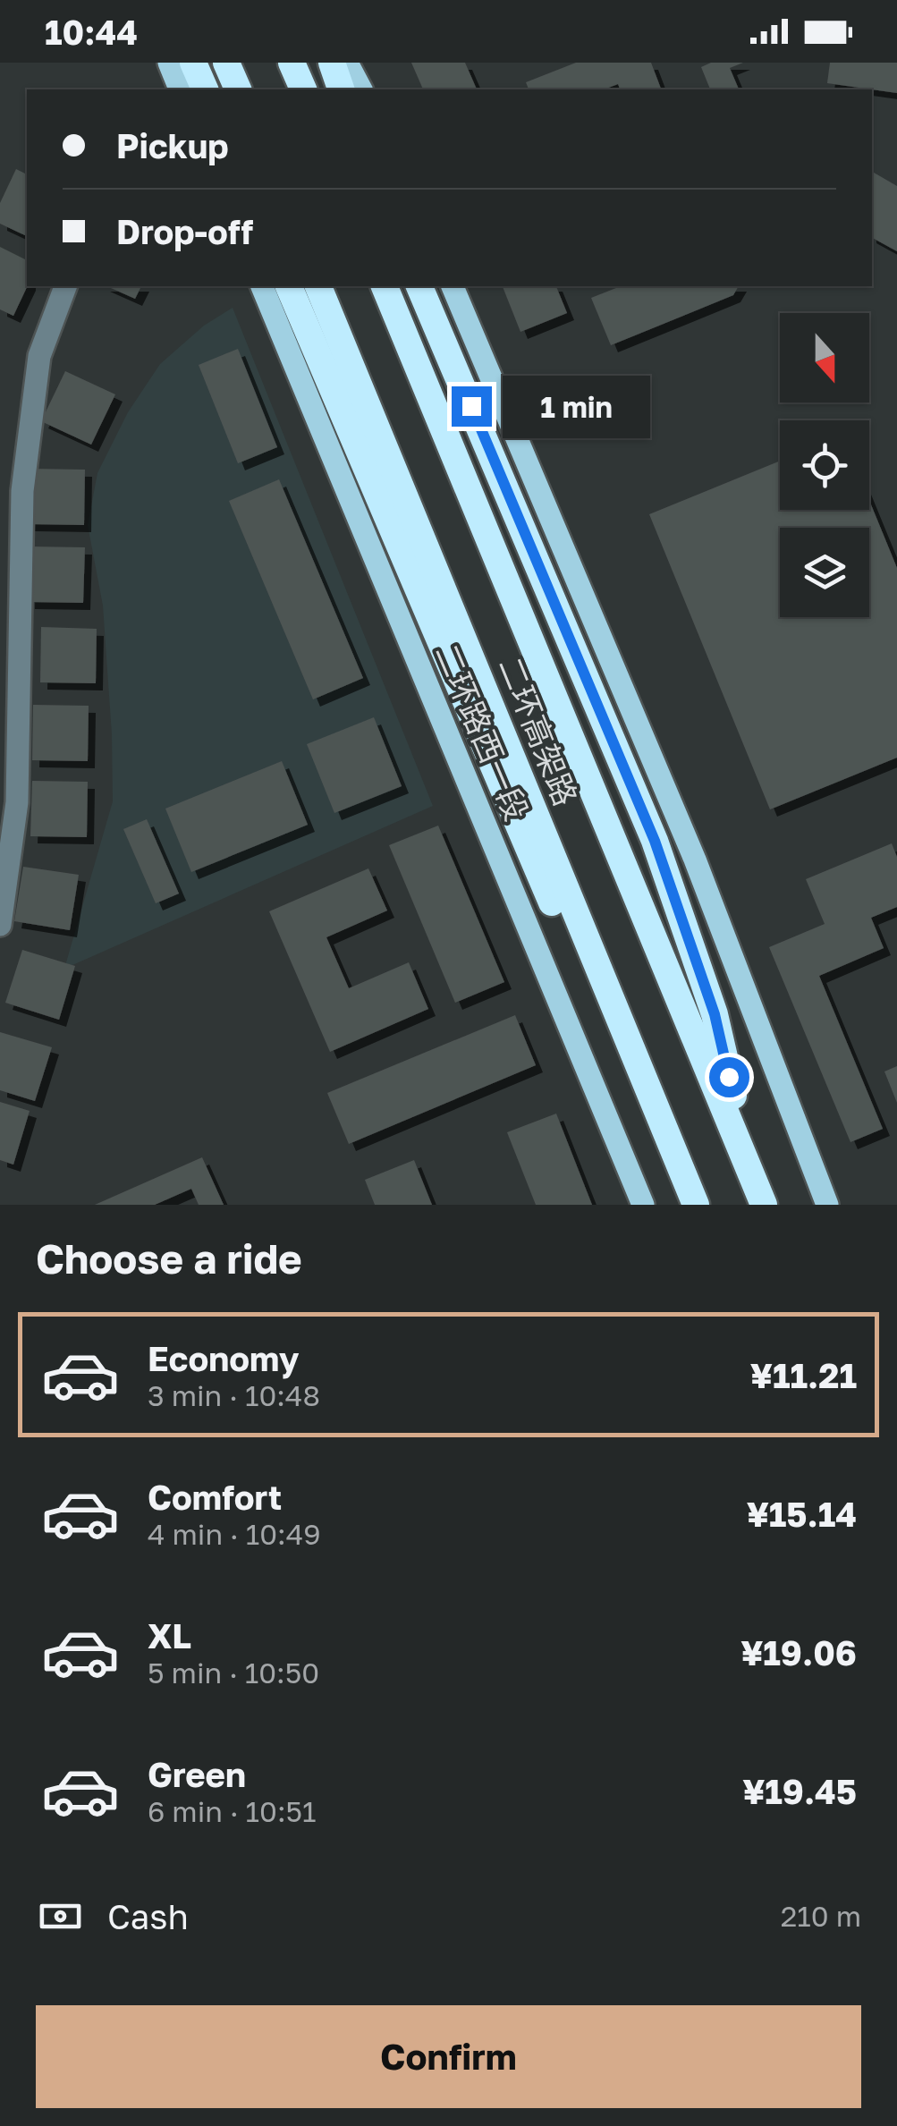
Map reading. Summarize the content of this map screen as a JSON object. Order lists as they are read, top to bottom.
{
  "streets": {
    "highway": ["二环高架路"],
    "main road": ["二环路西一段"]
  },
  "north": "bottom",
  "page": {
    "status": "10:44",
    "banner": ["Pickup", "Drop-off"],
    "bubble": "1 min",
    "heading": "Choose a ride",
    "list": [
      {
        "name": "Economy",
        "note": "3 min · 10:48",
        "value": "¥11.21"
      },
      {
        "name": "Comfort",
        "note": "4 min · 10:49",
        "value": "¥15.14"
      },
      {
        "name": "XL",
        "note": "5 min · 10:50",
        "value": "¥19.06"
      },
      {
        "name": "Green",
        "note": "6 min · 10:51",
        "value": "¥19.45"
      }
    ],
    "pay": ["Cash", "210 m"],
    "buttons": "Confirm"
  }
}
